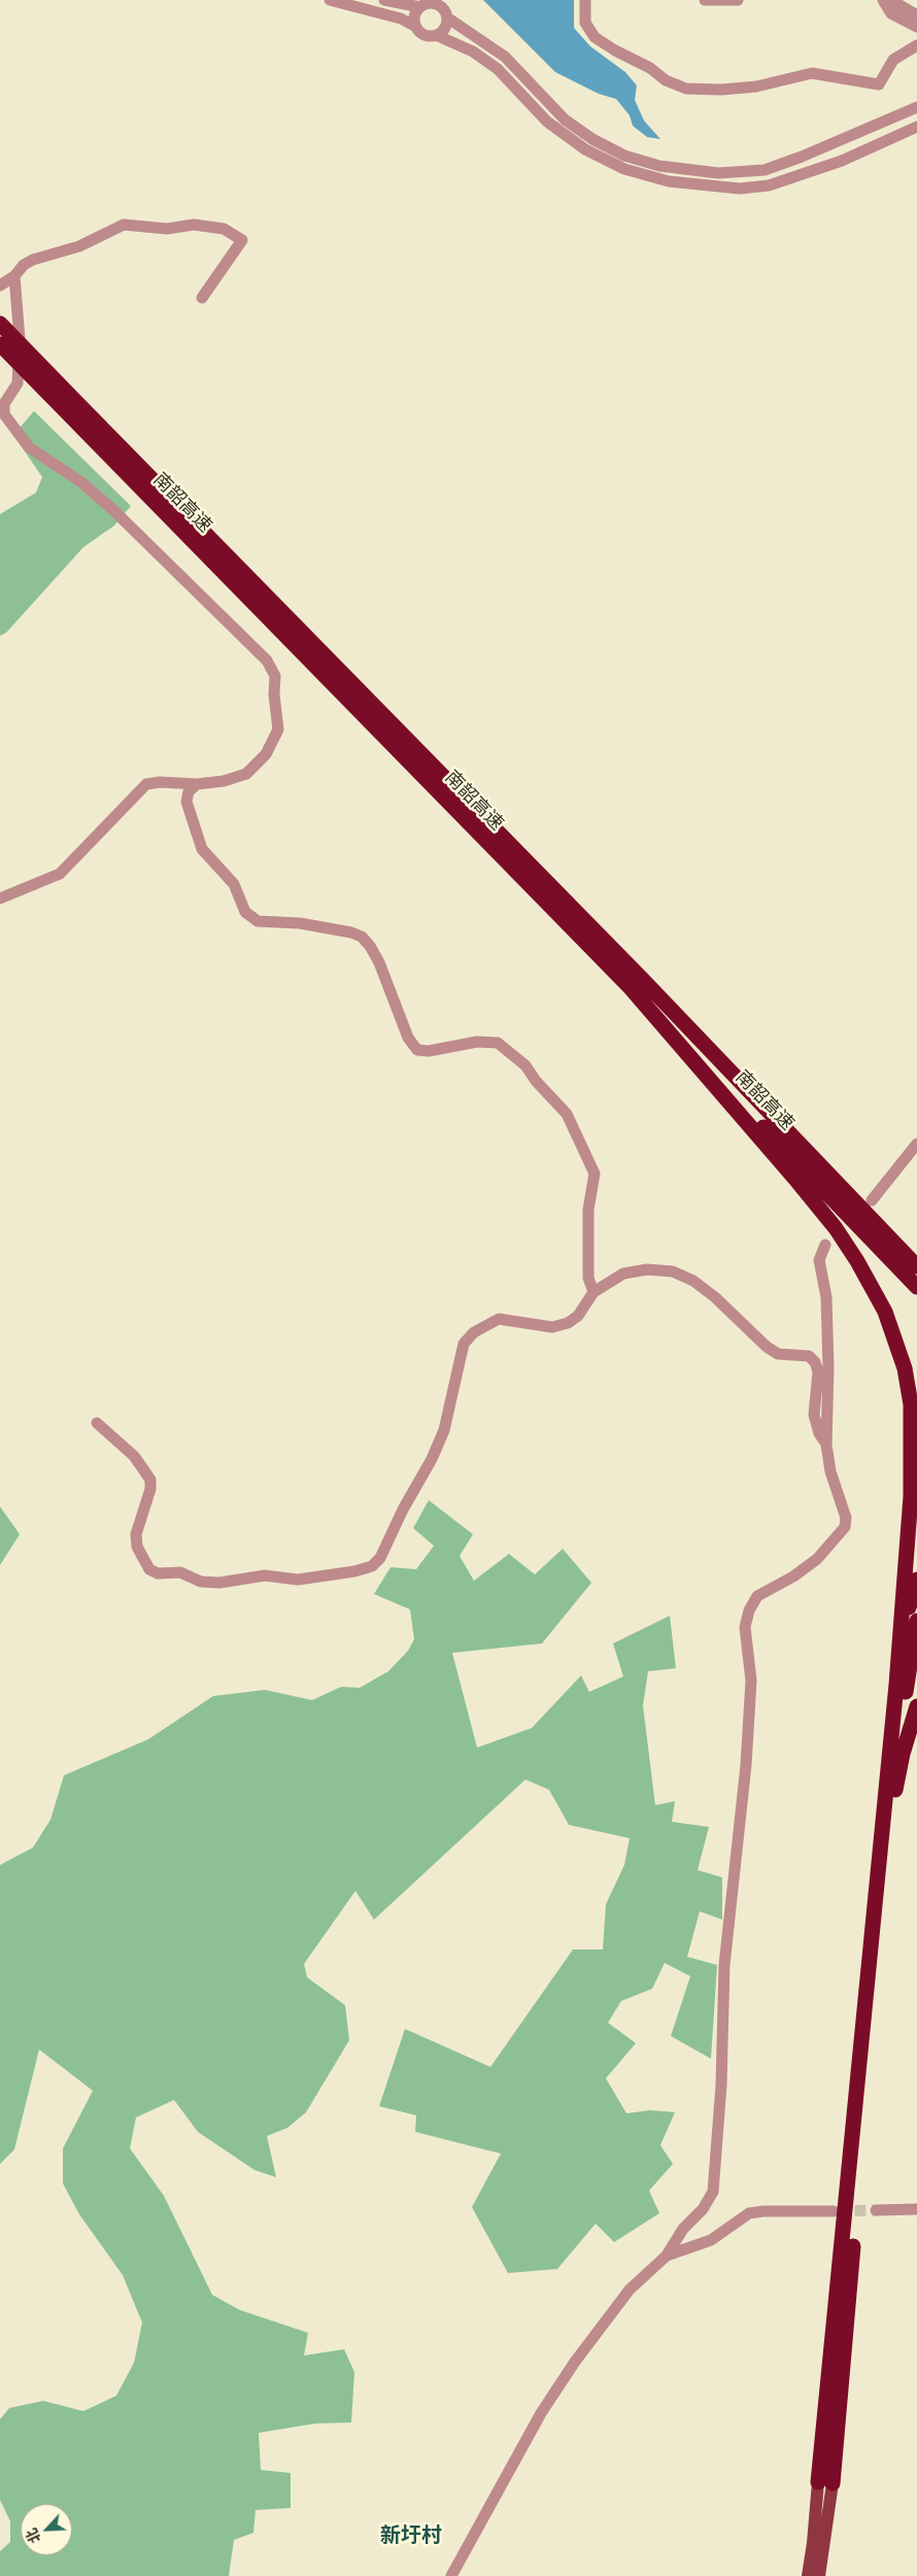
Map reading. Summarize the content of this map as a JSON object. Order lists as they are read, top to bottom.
{
  "streets": {
    "highway": ["南韶高速"]
  },
  "districts": ["新圩村"],
  "north": "bottom left"
}
